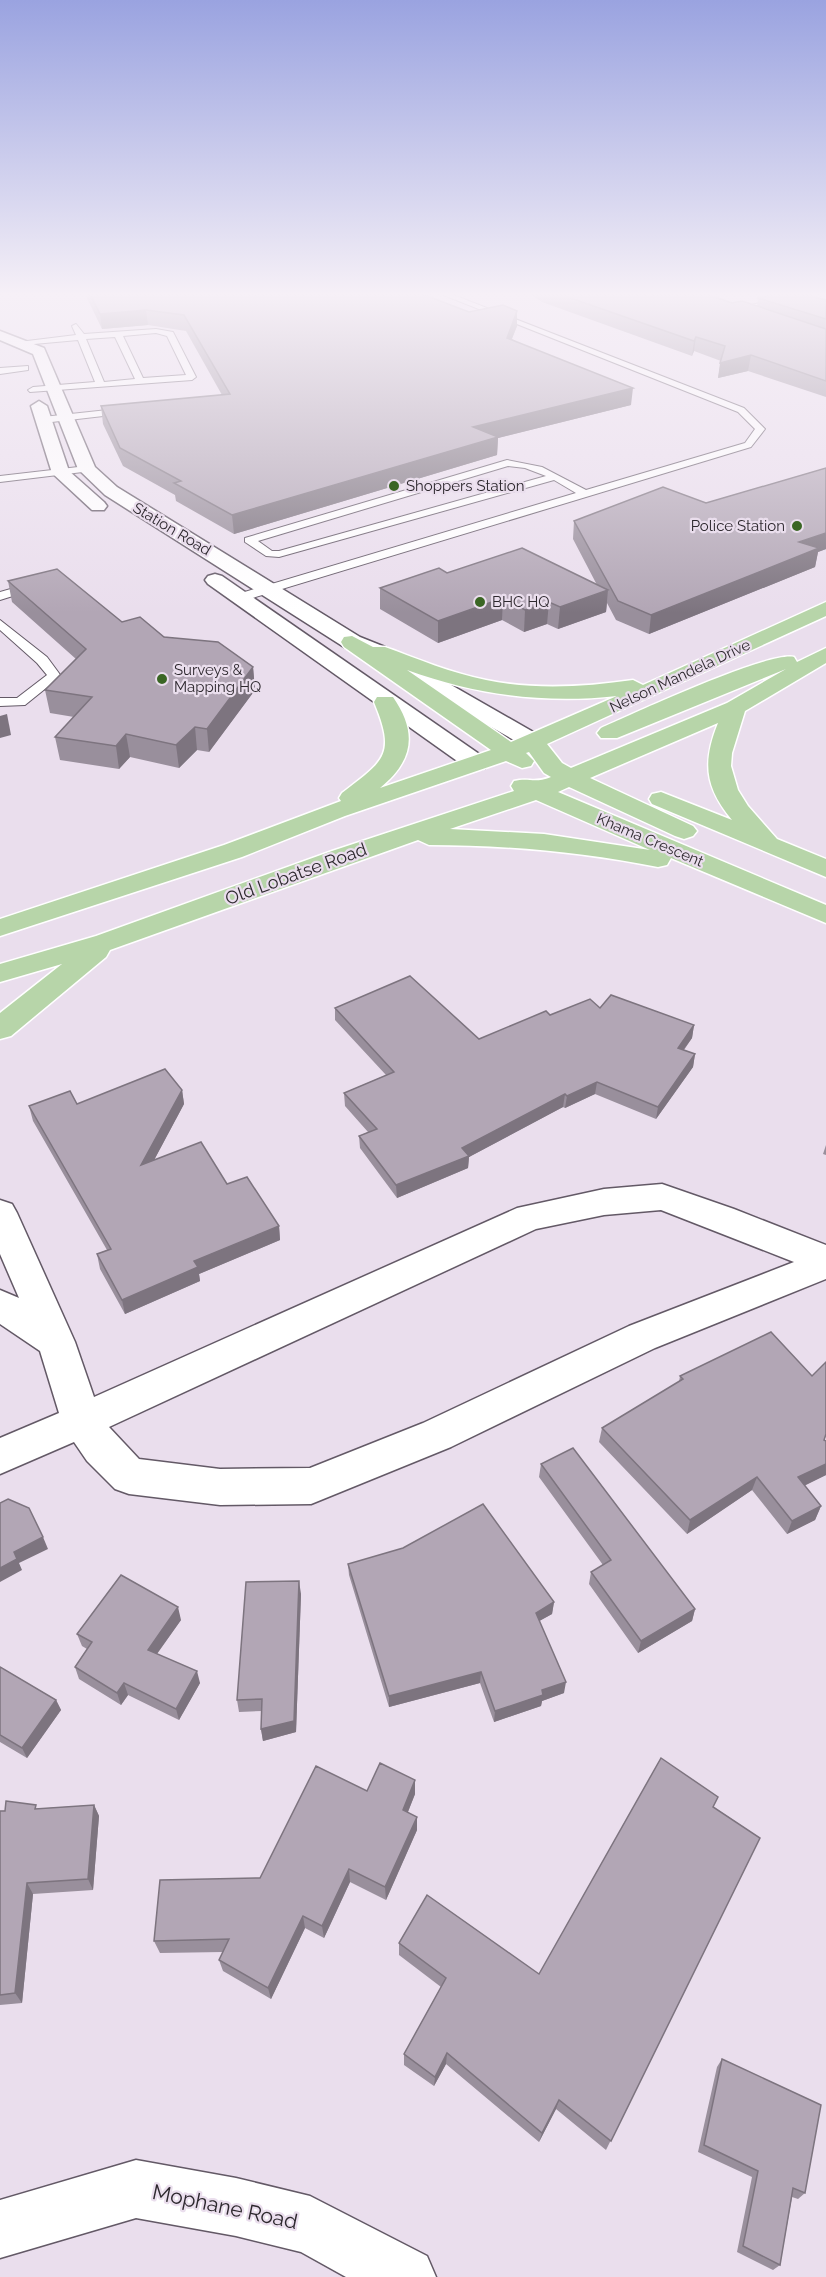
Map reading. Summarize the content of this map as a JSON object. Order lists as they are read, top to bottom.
{
  "streets": {
    "main road": ["Nelson Mandela Drive", "Khama Crescent", "Old Lobatse Road"],
    "street": ["Station Road", "Mophane Road"]
  },
  "crossings": [
    ["Station Road", "Nelson Mandela Drive"],
    ["Station Road", "Khama Crescent"],
    ["Station Road", "Old Lobatse Road"],
    ["Nelson Mandela Drive", "Khama Crescent"],
    ["Nelson Mandela Drive", "Old Lobatse Road"],
    ["Khama Crescent", "Old Lobatse Road"]
  ],
  "places": [
    "Shoppers Station",
    "Police Station",
    "BHC HQ",
    "Surveys & Mapping HQ"
  ]
}
